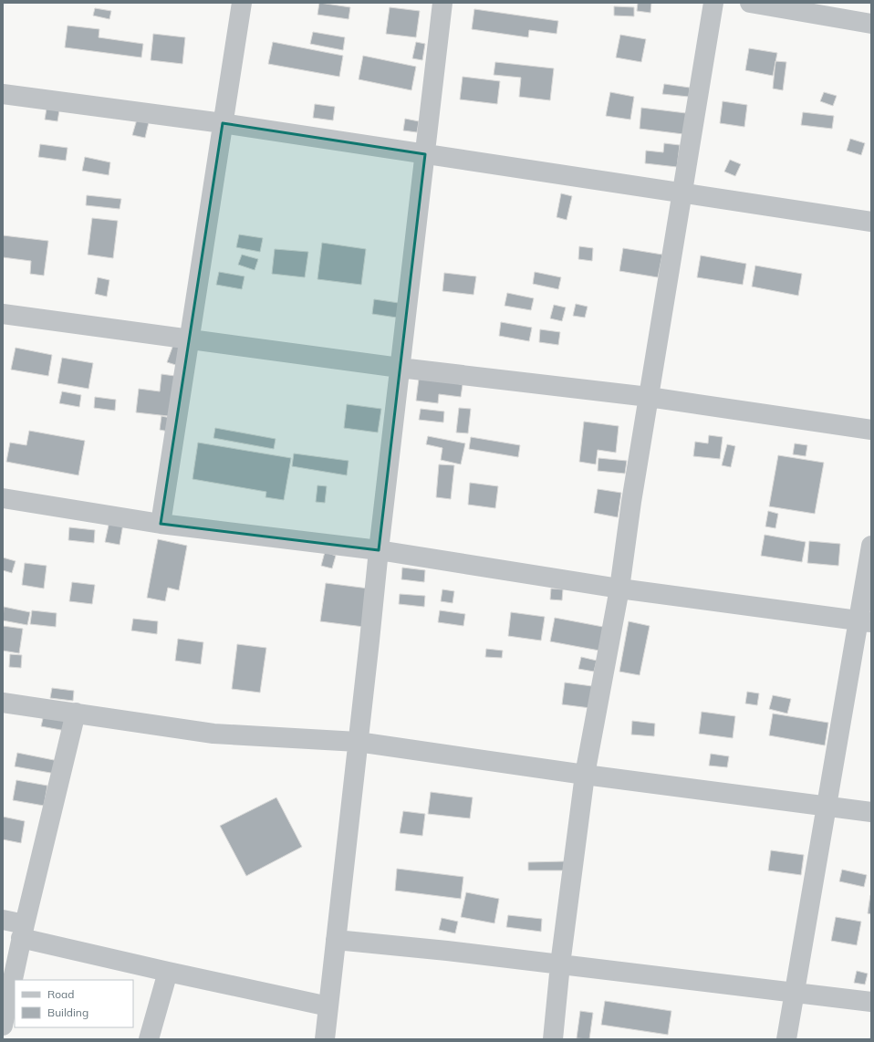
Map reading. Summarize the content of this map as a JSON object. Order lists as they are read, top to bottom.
{
  "legend": ["Road", "Building"]
}
